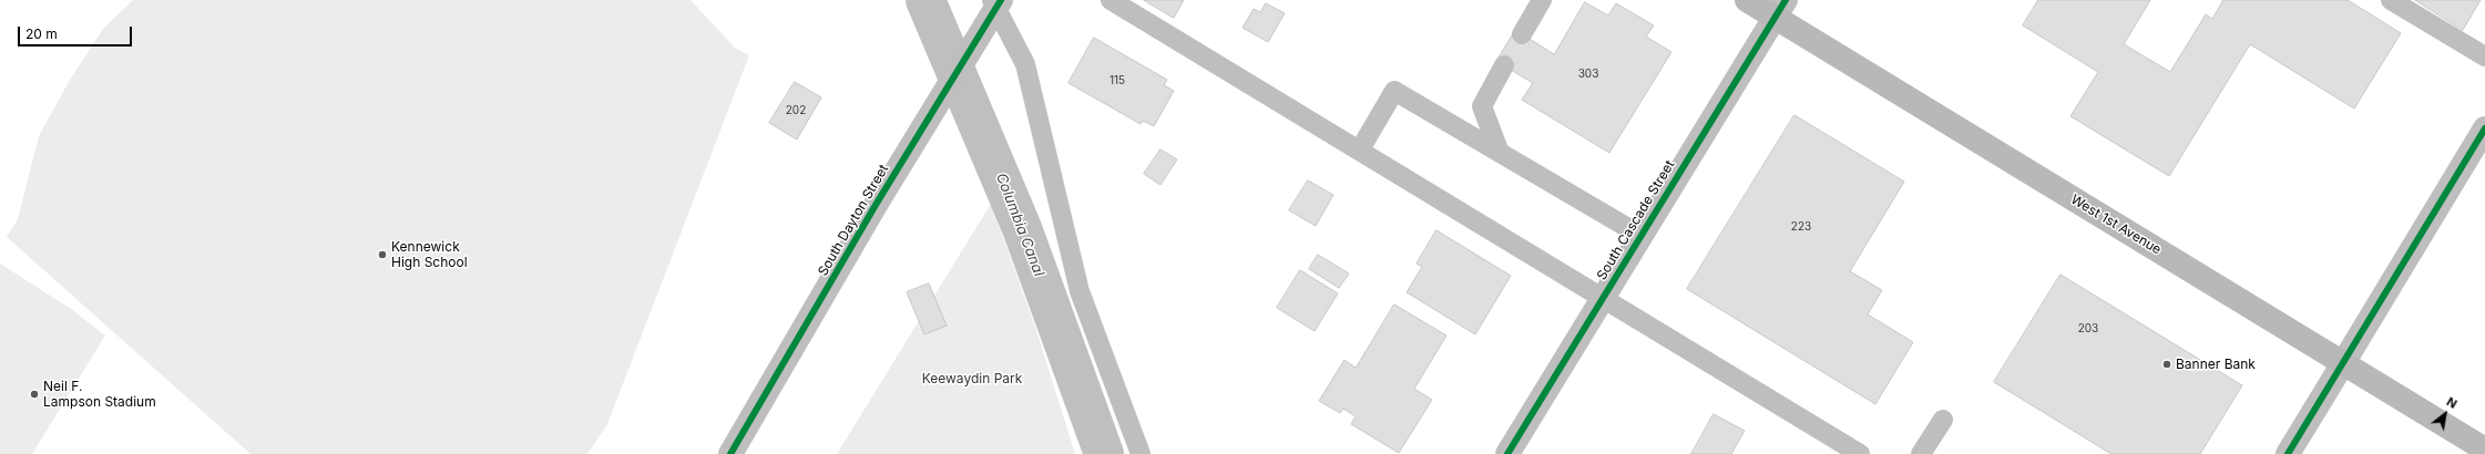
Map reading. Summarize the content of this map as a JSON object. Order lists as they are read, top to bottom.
{
  "streets": {
    "main road": ["West 1st Avenue"],
    "street": ["South Dayton Street", "South Cascade Street"]
  },
  "crossings": [
    ["South Cascade Street", "West 1st Avenue"]
  ],
  "water": ["Columbia Canal"],
  "parks": ["Keewaydin Park"],
  "places": ["Kennewick High School", "Banner Bank", "Neil F. Lampson Stadium"],
  "house_numbers": [
    "303",
    "115",
    "202",
    "223",
    "203"
  ],
  "scale_bar": "20 m",
  "north": "top right"
}
